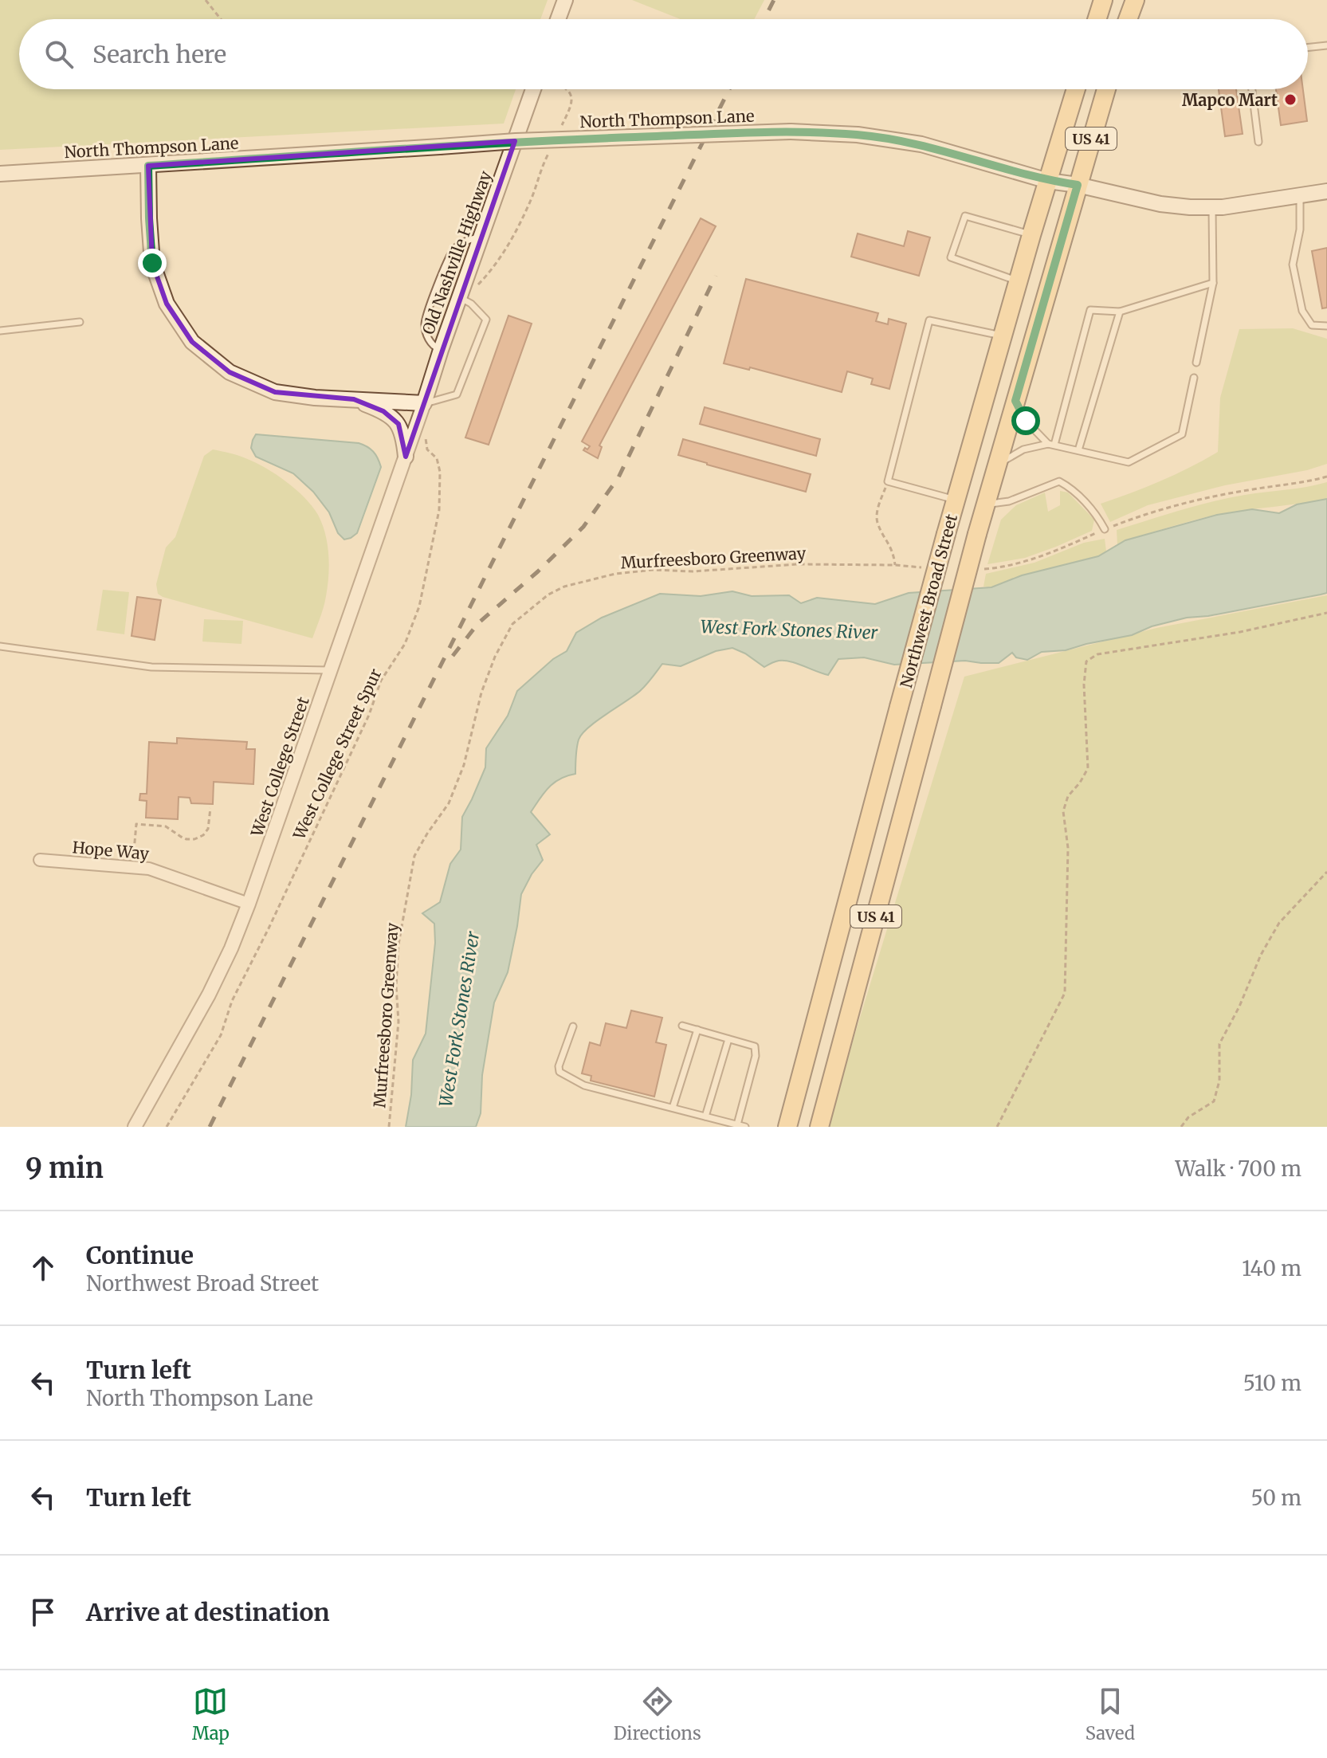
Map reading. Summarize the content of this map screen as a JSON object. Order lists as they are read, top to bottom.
{
  "streets": {
    "main road": [
      "North Thompson Lane",
      "US 41",
      "Old Nashville Highway",
      "Northwest Broad Street"
    ],
    "street": ["West College Street", "Hope Way"],
    "path": ["Murfreesboro Greenway", "West College Street Spur"]
  },
  "crossings": [
    ["North Thompson Lane", "Northwest Broad Street"],
    ["Old Nashville Highway", "West College Street"],
    ["West College Street", "Hope Way"]
  ],
  "water": ["West Fork Stones River"],
  "places": ["Mapco Mart"],
  "page": {
    "search": "Search here",
    "heading": ["9 min", "Walk · 700 m"],
    "list": [
      ["Continue", "Northwest Broad Street", "140 m"],
      ["Turn left", "North Thompson Lane", "510 m"],
      ["Turn left", "50 m"],
      "Arrive at destination"
    ],
    "nav": ["Map", "Directions", "Saved"]
  }
}
